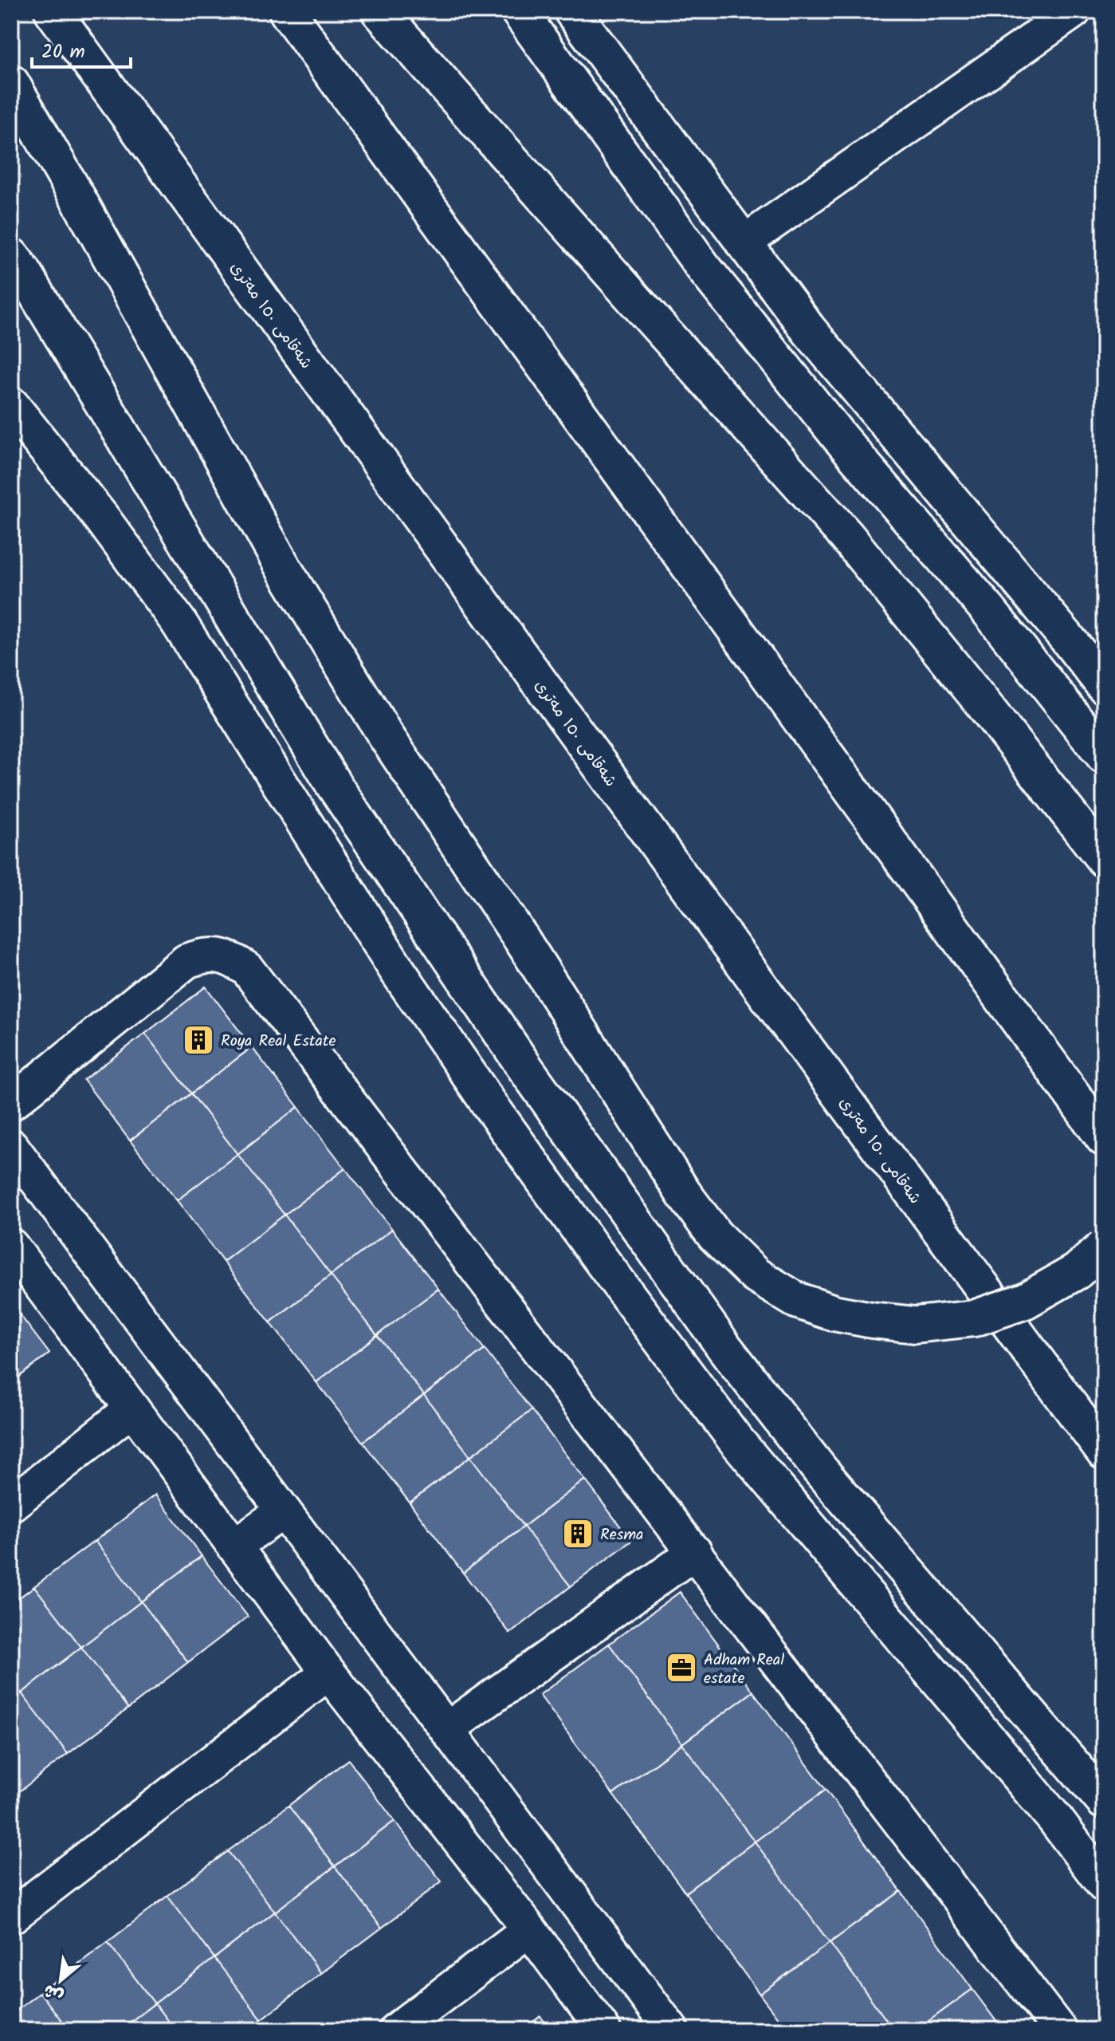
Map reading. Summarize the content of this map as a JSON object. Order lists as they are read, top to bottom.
{
  "streets": {
    "main road": ["شەقامی ١٥٠ مەتری"]
  },
  "places": {
    "building": ["Roya Real Estate", "Resma"],
    "office": ["Adham Real estate"]
  },
  "scale_bar": "20 m",
  "north": "bottom left"
}
